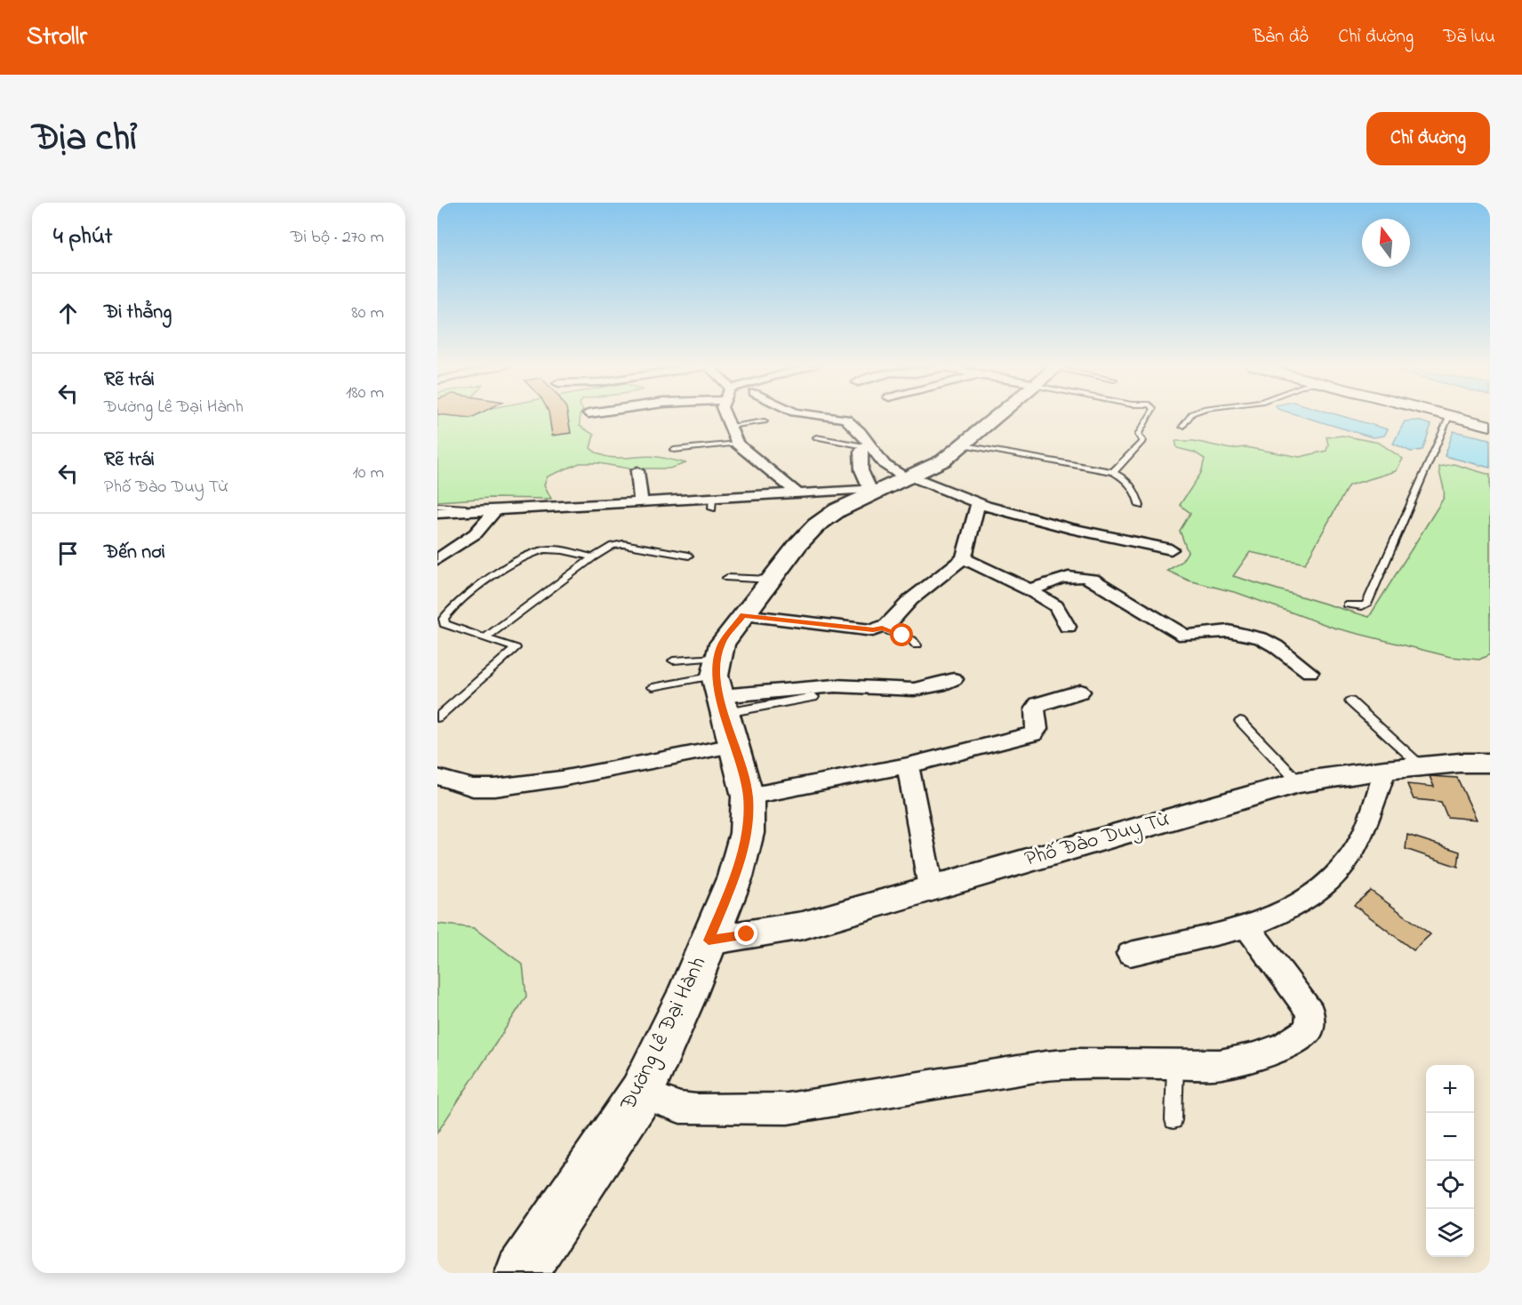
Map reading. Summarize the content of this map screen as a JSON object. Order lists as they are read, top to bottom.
{
  "streets": {
    "main road": ["Đường Lê Đại Hành"],
    "street": ["Phố Đào Duy Từ"]
  },
  "crossings": [
    ["Phố Đào Duy Từ", "Đường Lê Đại Hành"]
  ],
  "north": "top",
  "page": {
    "header": "Strollr",
    "nav": ["Bản đồ", "Chỉ đường", "Đã lưu"],
    "title": "Địa chỉ",
    "buttons": "Chỉ đường",
    "heading": ["4 phút", "Đi bộ · 270 m"],
    "list": [
      ["Đi thẳng", "80 m"],
      ["Rẽ trái", "Đường Lê Đại Hành", "180 m"],
      ["Rẽ trái", "Phố Đào Duy Từ", "10 m"],
      "Đến nơi"
    ],
    "map_buttons": ["+", "−"]
  }
}
